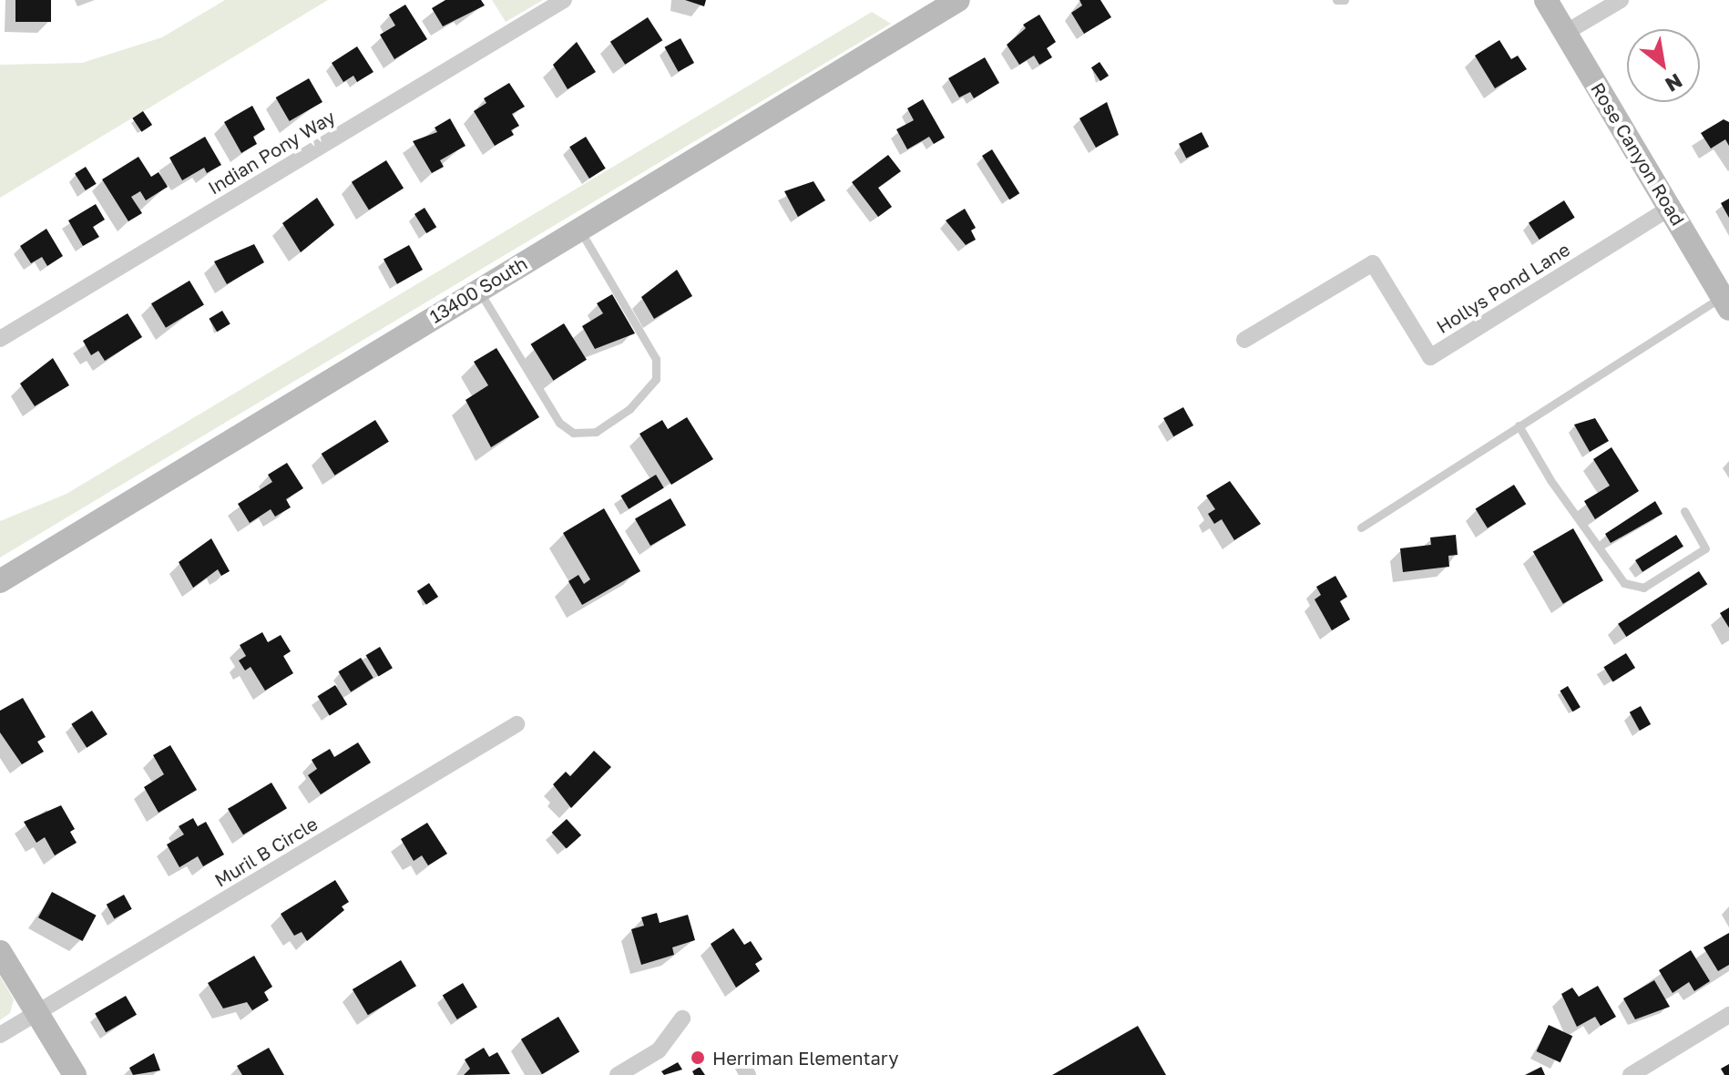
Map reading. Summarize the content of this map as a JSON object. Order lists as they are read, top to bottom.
{
  "streets": {
    "main road": ["Rose Canyon Road", "13400 South"],
    "street": ["Indian Pony Way", "Hollys Pond Lane", "Muril B Circle"]
  },
  "crossings": [
    ["Rose Canyon Road", "Hollys Pond Lane"]
  ],
  "places": ["Herriman Elementary"],
  "north": "bottom right"
}
